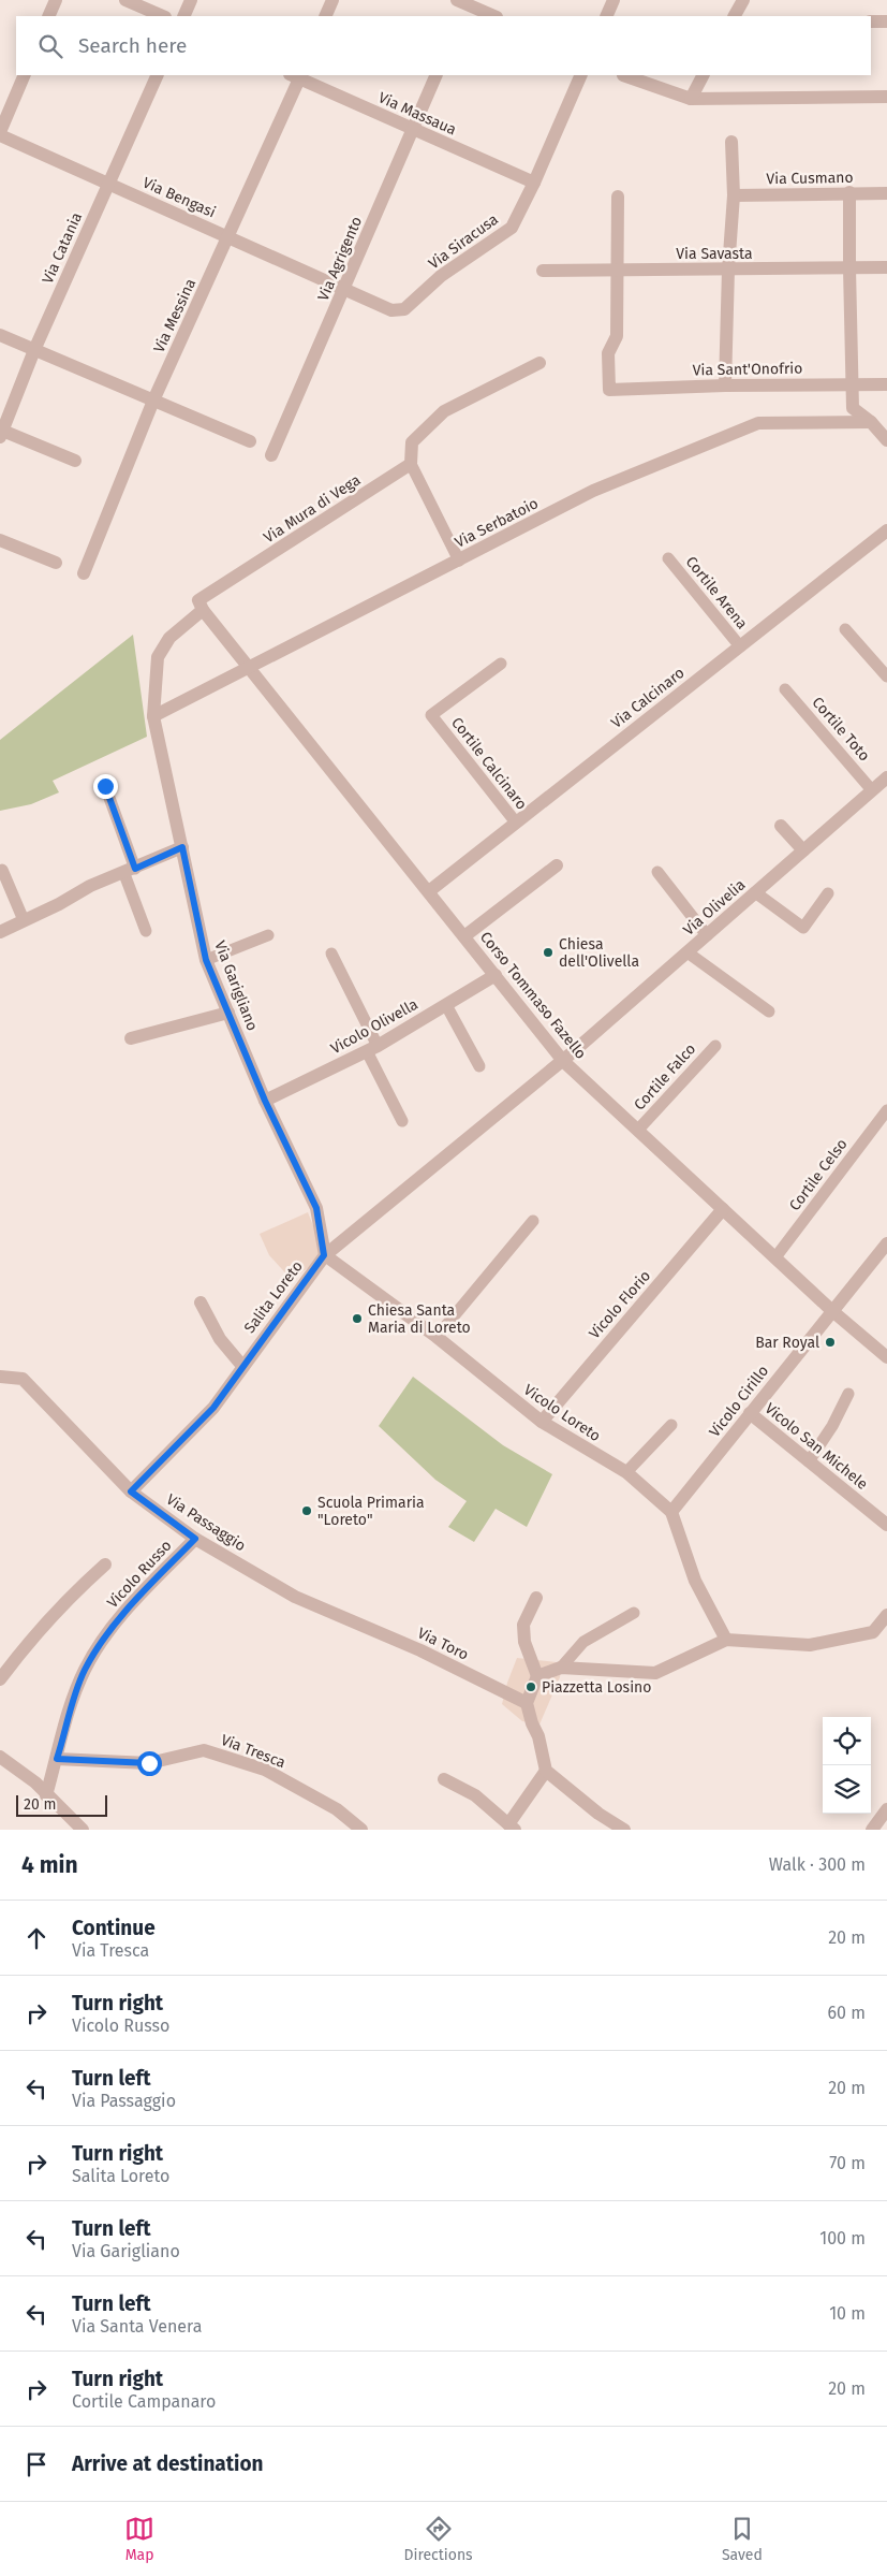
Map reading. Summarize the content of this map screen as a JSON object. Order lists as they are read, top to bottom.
{
  "streets": {
    "street": [
      "Via Massaua",
      "Via Cusmano",
      "Via Bengasi",
      "Via Siracusa",
      "Via Catania",
      "Via Savasta",
      "Via Agrigento",
      "Via Messina",
      "Via Sant'Onofrio",
      "Via Mura di Vega",
      "Via Serbatoio",
      "Via Calcinaro",
      "Via Olivelia",
      "Via Garigliano",
      "Corso Tommaso Fazello",
      "Vicolo Olivella",
      "Salita Loreto",
      "Vicolo Florio",
      "Vicolo Cirillo",
      "Vicolo Loreto",
      "Vicolo San Michele",
      "Via Passaggio",
      "Vicolo Russo",
      "Via Toro",
      "Via Tresca"
    ],
    "lane": [
      "Cortile Arena",
      "Cortile Toto",
      "Cortile Calcinaro",
      "Cortile Falco",
      "Cortile Celso"
    ]
  },
  "crossings": [
    ["Via Massaua", "Via Siracusa"],
    ["Via Massaua", "Via Agrigento"],
    ["Via Massaua", "Via Messina"],
    ["Via Bengasi", "Via Siracusa"],
    ["Via Bengasi", "Via Catania"],
    ["Via Bengasi", "Via Agrigento"],
    ["Via Bengasi", "Via Messina"],
    ["Via Siracusa", "Via Agrigento"],
    ["Via Savasta", "Via Sant'Onofrio"],
    ["Via Mura di Vega", "Via Serbatoio"],
    ["Via Mura di Vega", "Via Garigliano"],
    ["Via Mura di Vega", "Corso Tommaso Fazello"],
    ["Via Serbatoio", "Via Garigliano"],
    ["Via Serbatoio", "Corso Tommaso Fazello"],
    ["Cortile Arena", "Via Calcinaro"],
    ["Via Calcinaro", "Cortile Calcinaro"],
    ["Via Calcinaro", "Corso Tommaso Fazello"],
    ["Cortile Toto", "Via Olivelia"],
    ["Via Olivelia", "Corso Tommaso Fazello"],
    ["Via Olivelia", "Salita Loreto"],
    ["Via Garigliano", "Vicolo Olivella"],
    ["Via Garigliano", "Salita Loreto"],
    ["Via Garigliano", "Vicolo Loreto"],
    ["Corso Tommaso Fazello", "Vicolo Olivella"],
    ["Corso Tommaso Fazello", "Cortile Falco"],
    ["Corso Tommaso Fazello", "Cortile Celso"],
    ["Corso Tommaso Fazello", "Salita Loreto"],
    ["Corso Tommaso Fazello", "Vicolo Florio"],
    ["Corso Tommaso Fazello", "Vicolo Cirillo"],
    ["Salita Loreto", "Vicolo Loreto"],
    ["Salita Loreto", "Via Passaggio"],
    ["Vicolo Florio", "Vicolo Loreto"],
    ["Vicolo Cirillo", "Vicolo Loreto"],
    ["Vicolo Cirillo", "Vicolo San Michele"],
    ["Via Passaggio", "Vicolo Russo"],
    ["Via Passaggio", "Via Toro"],
    ["Vicolo Russo", "Via Tresca"]
  ],
  "places": [
    "Chiesa dell'Olivella",
    "Chiesa Santa Maria di Loreto",
    "Bar Royal",
    "Scuola Primaria \"Loreto\"",
    "Piazzetta Losino"
  ],
  "scale_bar": "20 m",
  "page": {
    "search": "Search here",
    "scale": "20 m",
    "heading": ["4 min", "Walk · 300 m"],
    "list": [
      ["Continue", "Via Tresca", "20 m"],
      ["Turn right", "Vicolo Russo", "60 m"],
      ["Turn left", "Via Passaggio", "20 m"],
      ["Turn right", "Salita Loreto", "70 m"],
      ["Turn left", "Via Garigliano", "100 m"],
      ["Turn left", "Via Santa Venera", "10 m"],
      ["Turn right", "Cortile Campanaro", "20 m"],
      "Arrive at destination"
    ],
    "nav": ["Map", "Directions", "Saved"]
  }
}
